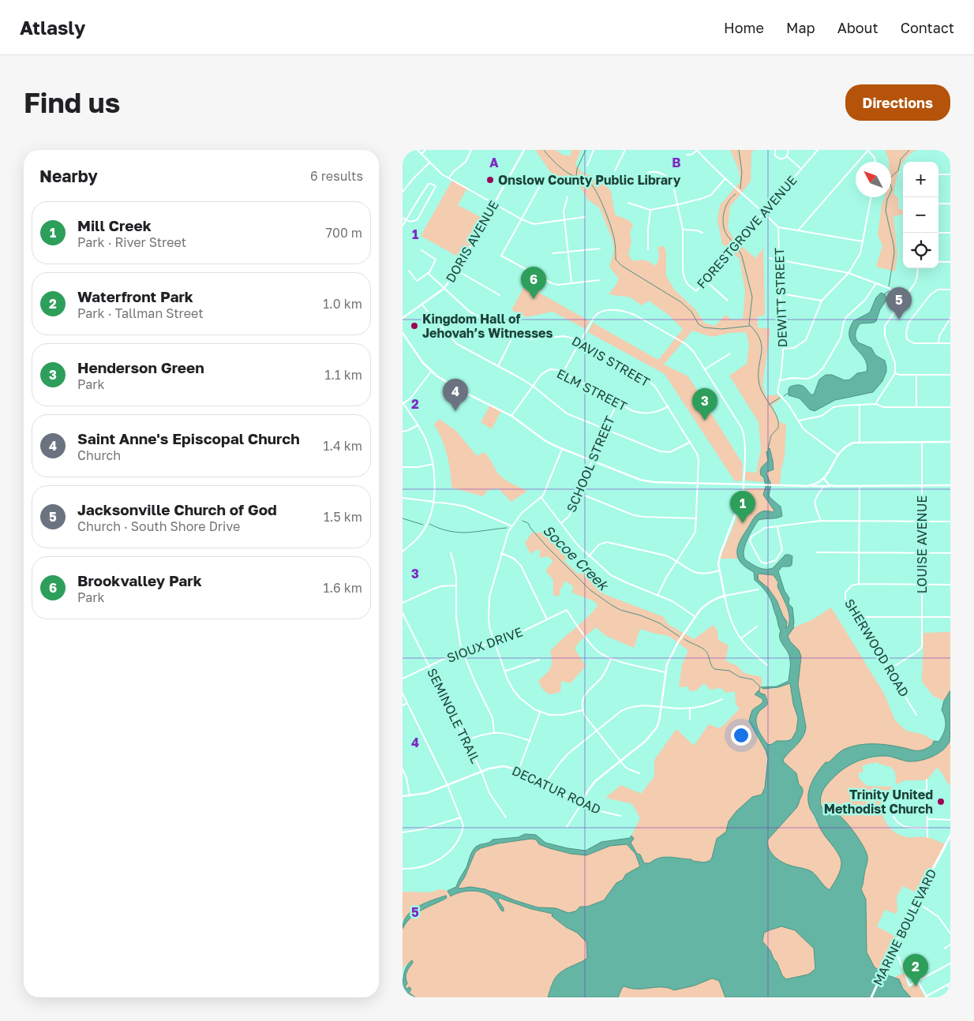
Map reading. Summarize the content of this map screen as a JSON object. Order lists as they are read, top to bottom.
{
  "streets": {
    "main road": ["MARINE BOULEVARD"],
    "street": [
      "FORESTGROVE AVENUE",
      "DORIS AVENUE",
      "DEWITT STREET",
      "DAVIS STREET",
      "ELM STREET",
      "SCHOOL STREET",
      "LOUISE AVENUE",
      "SIOUX DRIVE",
      "SHERWOOD ROAD",
      "SEMINOLE TRAIL",
      "DECATUR ROAD"
    ]
  },
  "crossings": [
    ["DORIS AVENUE", "DAVIS STREET"],
    ["DAVIS STREET", "ELM STREET"],
    ["ELM STREET", "SCHOOL STREET"],
    ["LOUISE AVENUE", "SHERWOOD ROAD"],
    ["SIOUX DRIVE", "SEMINOLE TRAIL"],
    ["SEMINOLE TRAIL", "DECATUR ROAD"]
  ],
  "water": ["Socoe Creek"],
  "places": ["Onslow County Public Library", "Kingdom Hall of Jehovah’s Witnesses", "Trinity United Methodist Church"],
  "north": "top left",
  "page": {
    "header": "Atlasly",
    "nav": [
      "Home",
      "Map",
      "About",
      "Contact"
    ],
    "buttons": "Directions",
    "title": "Find us",
    "heading": ["Nearby", "6 results"],
    "map_buttons": ["+", "−"],
    "list": [
      {
        "mark": "1",
        "name": "Mill Creek",
        "note": "Park · River Street",
        "value": "700 m"
      },
      {
        "mark": "2",
        "name": "Waterfront Park",
        "note": "Park · Tallman Street",
        "value": "1.0 km"
      },
      {
        "mark": "3",
        "name": "Henderson Green",
        "note": "Park",
        "value": "1.1 km"
      },
      {
        "mark": "4",
        "name": "Saint Anne's Episcopal Church",
        "note": "Church",
        "value": "1.4 km"
      },
      {
        "mark": "5",
        "name": "Jacksonville Church of God",
        "note": "Church · South Shore Drive",
        "value": "1.5 km"
      },
      {
        "mark": "6",
        "name": "Brookvalley Park",
        "note": "Park",
        "value": "1.6 km"
      }
    ],
    "pins": [
      "6",
      "5",
      "4",
      "3",
      "1",
      "2"
    ]
  },
  "grid": {
    "columns": ["A", "B"],
    "rows": [
      "1",
      "2",
      "3",
      "4",
      "5"
    ]
  }
}
